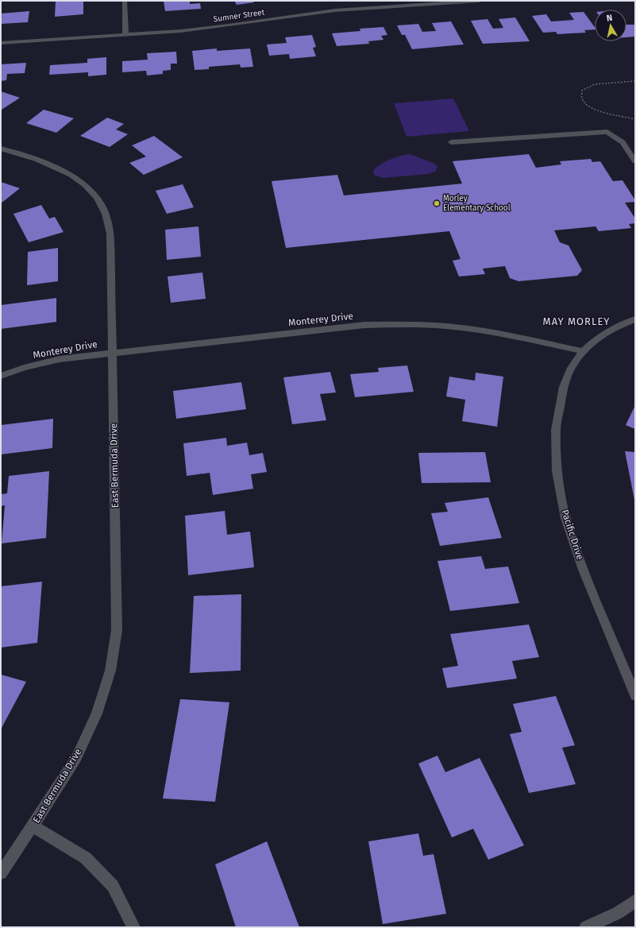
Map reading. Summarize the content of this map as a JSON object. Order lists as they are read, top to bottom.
{
  "streets": {
    "street": [
      "Sumner Street",
      "Monterey Drive",
      "East Bermuda Drive",
      "Pacific Drive"
    ]
  },
  "crossings": [
    ["Monterey Drive", "East Bermuda Drive"],
    ["Monterey Drive", "Pacific Drive"]
  ],
  "districts": ["MAY MORLEY"],
  "places": ["Morley Elementary School"],
  "north": "top"
}
